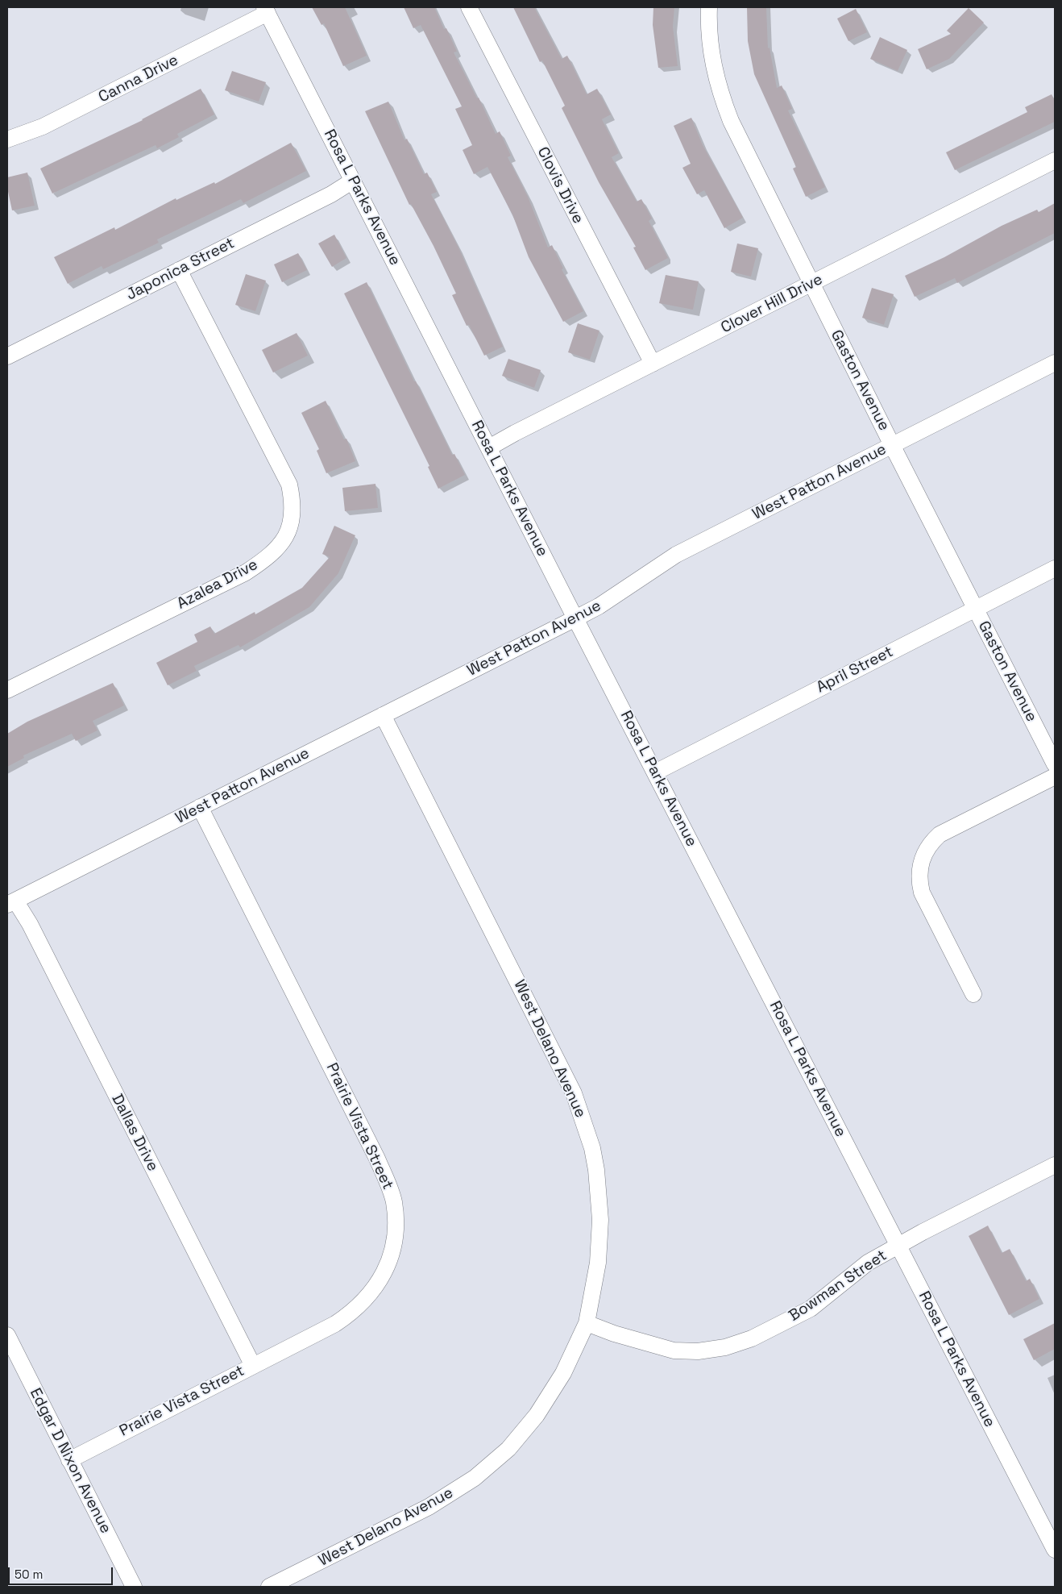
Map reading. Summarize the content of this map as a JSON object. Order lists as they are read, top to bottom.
{
  "streets": {
    "street": [
      "Canna Drive",
      "Clovis Drive",
      "Rosa L Parks Avenue",
      "Japonica Street",
      "Clover Hill Drive",
      "Gaston Avenue",
      "West Patton Avenue",
      "Azalea Drive",
      "April Street",
      "West Delano Avenue",
      "Prairie Vista Street",
      "Dallas Drive",
      "Bowman Street",
      "Edgar D Nixon Avenue"
    ]
  },
  "crossings": [
    ["Canna Drive", "Rosa L Parks Avenue"],
    ["Clovis Drive", "Clover Hill Drive"],
    ["Rosa L Parks Avenue", "Japonica Street"],
    ["Rosa L Parks Avenue", "Clover Hill Drive"],
    ["Rosa L Parks Avenue", "West Patton Avenue"],
    ["Rosa L Parks Avenue", "April Street"],
    ["Rosa L Parks Avenue", "Bowman Street"],
    ["Japonica Street", "Azalea Drive"],
    ["Clover Hill Drive", "Gaston Avenue"],
    ["Gaston Avenue", "West Patton Avenue"],
    ["Gaston Avenue", "April Street"],
    ["West Patton Avenue", "West Delano Avenue"],
    ["West Patton Avenue", "Prairie Vista Street"],
    ["West Patton Avenue", "Dallas Drive"],
    ["West Delano Avenue", "Bowman Street"],
    ["Prairie Vista Street", "Dallas Drive"],
    ["Prairie Vista Street", "Edgar D Nixon Avenue"]
  ],
  "scale_bar": "50 m"
}
